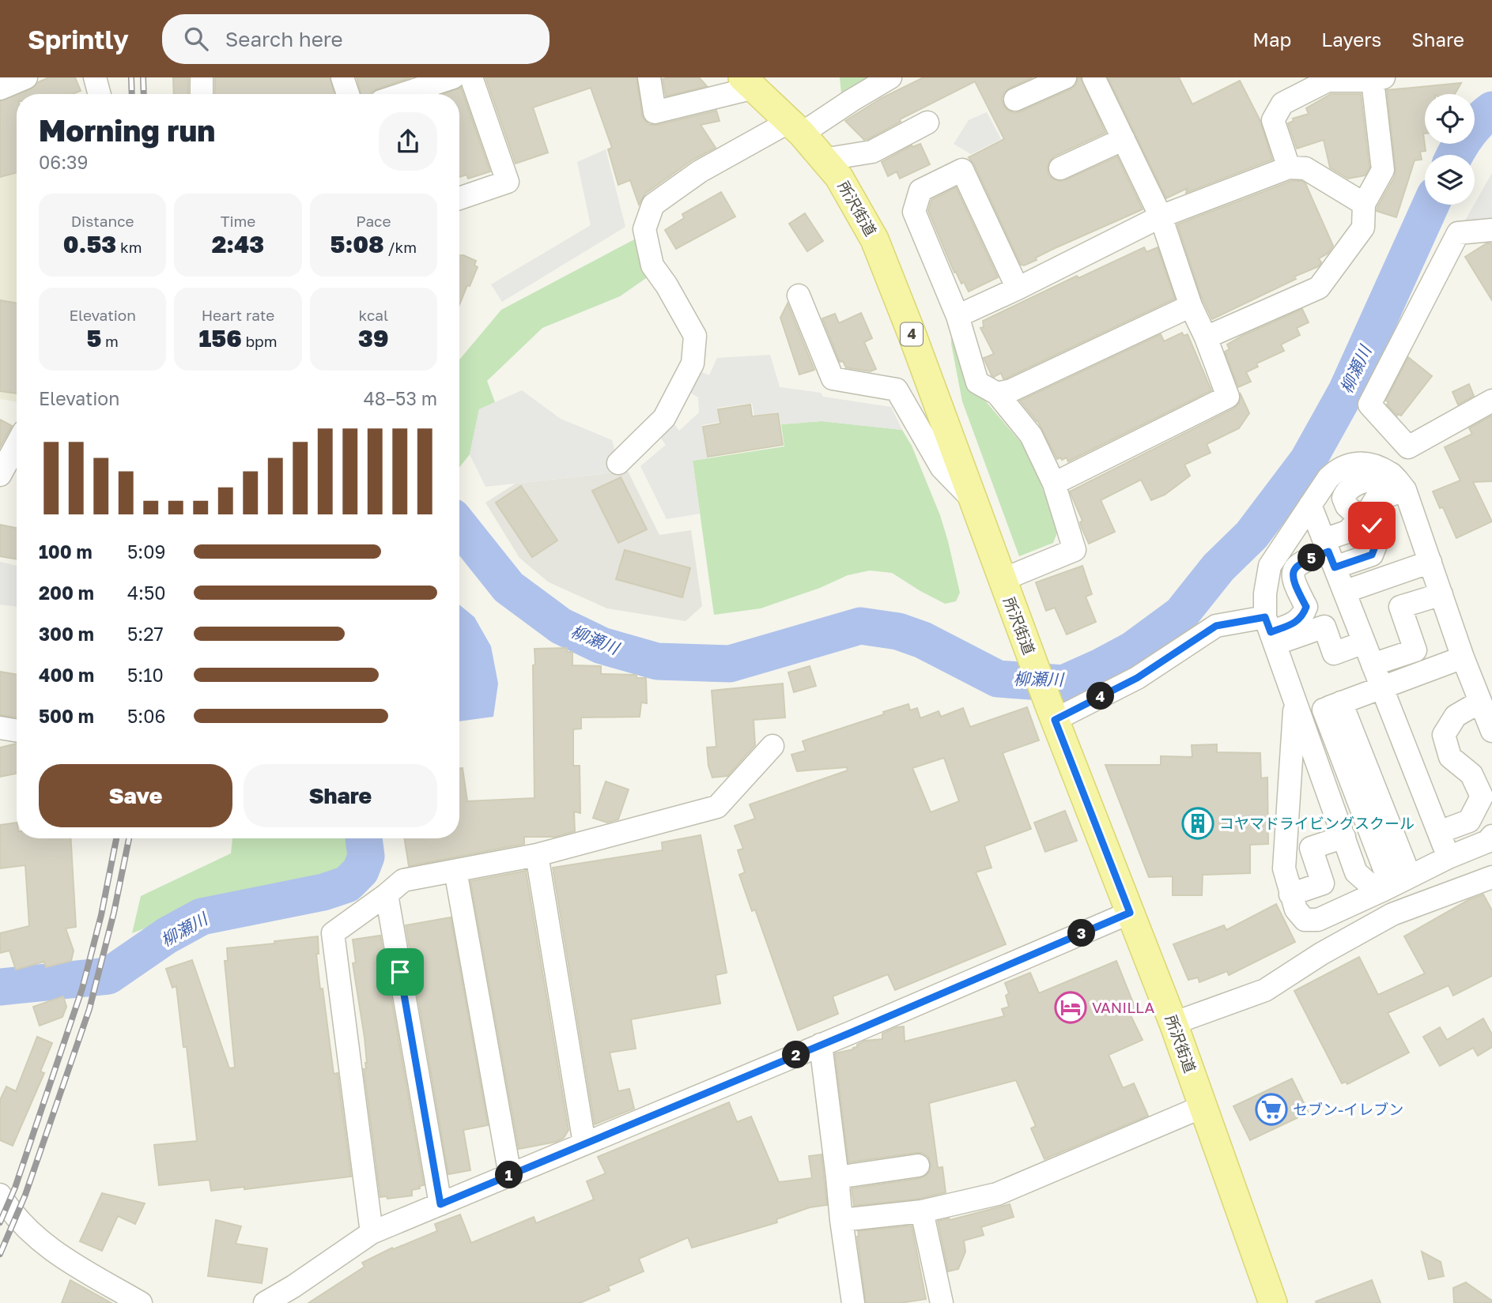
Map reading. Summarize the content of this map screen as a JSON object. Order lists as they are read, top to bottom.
{
  "streets": {
    "main road": ["所沢街道", "4"]
  },
  "water": ["柳瀬川"],
  "places": {
    "building": ["コヤマドライビングスクール"],
    "hotel": ["VANILLA"],
    "supermarket": ["セブン-イレブン"]
  },
  "page": {
    "header": "Sprintly",
    "search": "Search here",
    "nav": ["Map", "Layers", "Share"],
    "heading": ["Morning run", "06:39"],
    "stats": [
      ["Distance", "0.53 km"],
      ["Time", "2:43"],
      ["Pace", "5:08 /km"],
      ["Elevation", "5 m"],
      ["Heart rate", "156 bpm"],
      ["kcal", "39"]
    ],
    "chart": ["Elevation", "48–53 m"],
    "list": [
      {
        "name": "100 m",
        "note": "5:09"
      },
      {
        "name": "200 m",
        "note": "4:50"
      },
      {
        "name": "300 m",
        "note": "5:27"
      },
      {
        "name": "400 m",
        "note": "5:10"
      },
      {
        "name": "500 m",
        "note": "5:06"
      }
    ],
    "pins": [
      "5",
      "4",
      "3",
      "2",
      "1"
    ],
    "buttons": ["Save", "Share"]
  }
}
